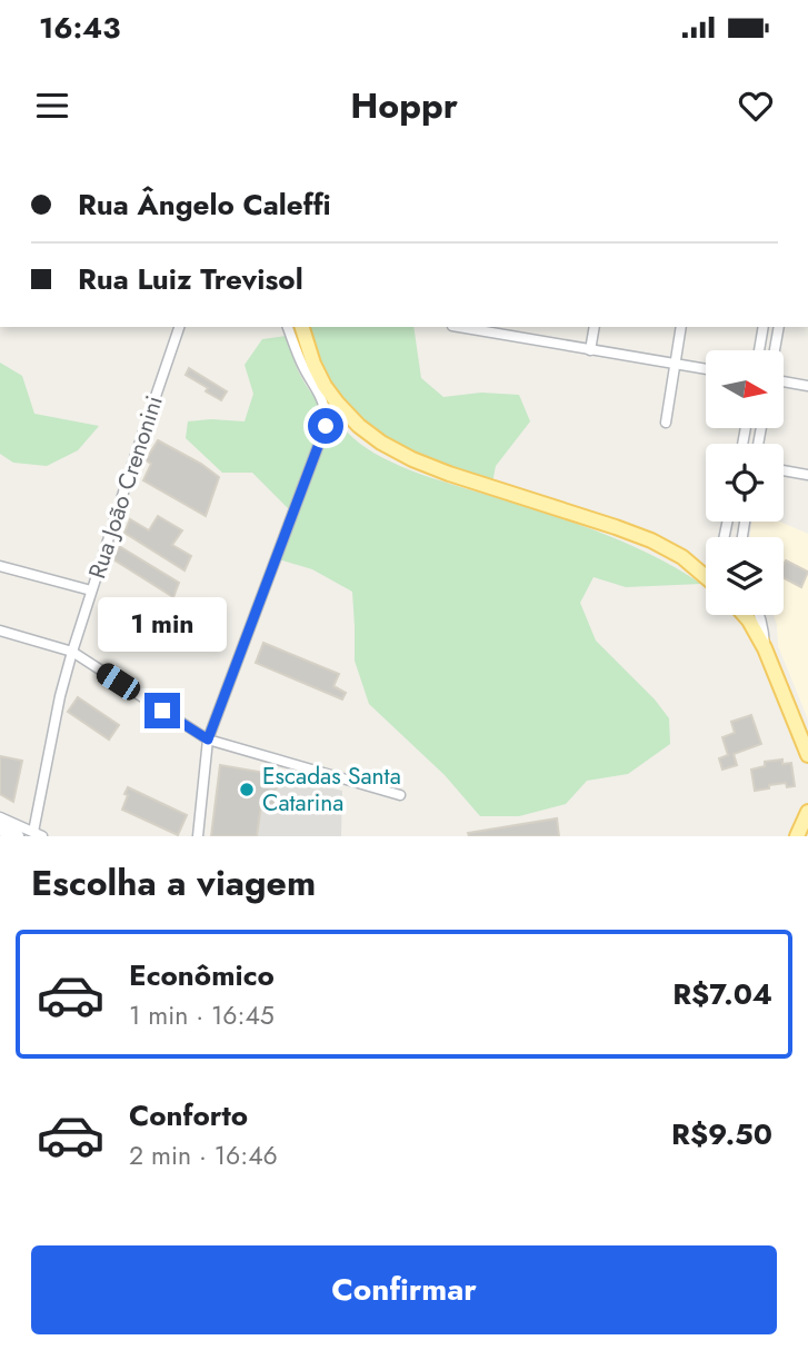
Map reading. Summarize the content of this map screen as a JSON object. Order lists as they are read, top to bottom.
{
  "streets": {
    "street": ["Rua João Crenonini"]
  },
  "places": ["Escadas Santa Catarina"],
  "north": "right",
  "page": {
    "status": "16:43",
    "header": "Hoppr",
    "banner": ["Rua Ângelo Caleffi", "Rua Luiz Trevisol"],
    "bubble": "1 min",
    "heading": "Escolha a viagem",
    "list": [
      {
        "name": "Econômico",
        "note": "1 min · 16:45",
        "value": "R$7.04"
      },
      {
        "name": "Conforto",
        "note": "2 min · 16:46",
        "value": "R$9.50"
      }
    ],
    "buttons": "Confirmar"
  }
}
